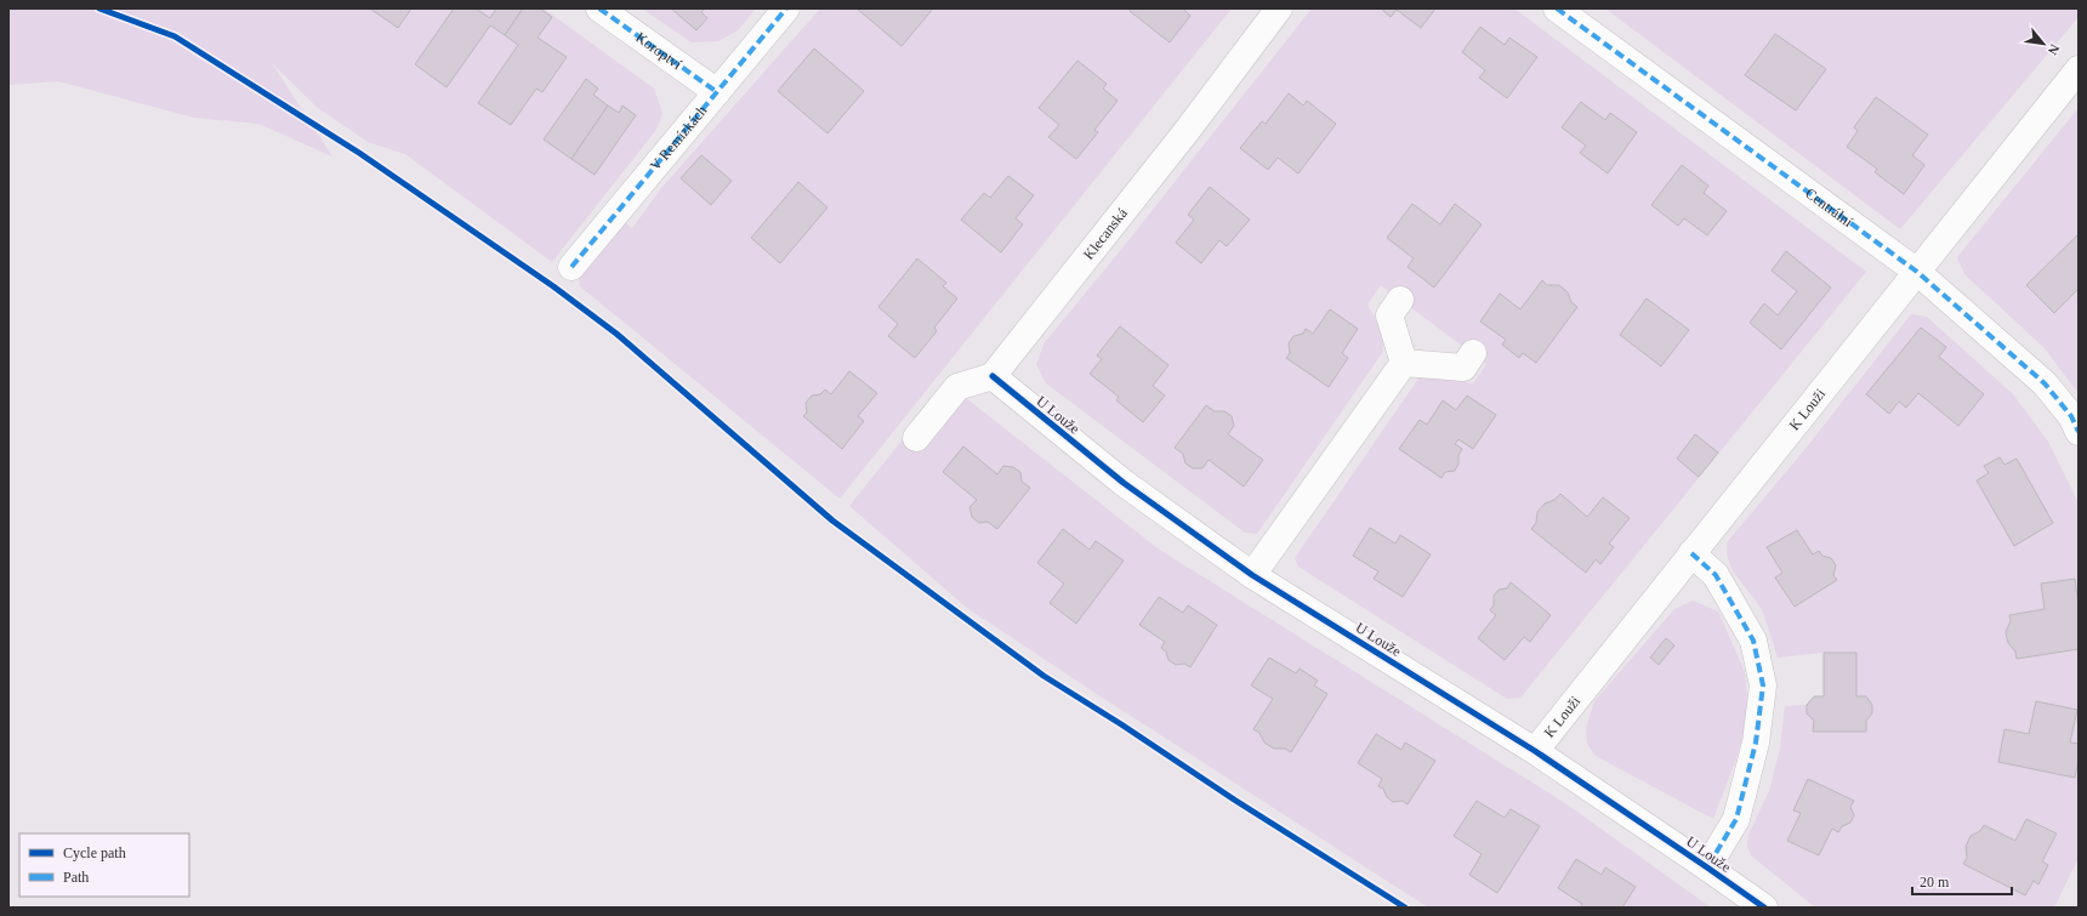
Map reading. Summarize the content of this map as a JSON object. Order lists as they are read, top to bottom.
{
  "streets": {
    "street": [
      "Koroptví",
      "V Remízkách",
      "Centrální",
      "Klecanská",
      "K Louži",
      "U Louže"
    ]
  },
  "crossings": [
    ["Koroptví", "V Remízkách"],
    ["Centrální", "K Louži"],
    ["Klecanská", "U Louže"],
    ["K Louži", "U Louže"]
  ],
  "legend": ["Cycle path", "Path"],
  "scale_bar": "20 m",
  "north": "bottom right"
}
